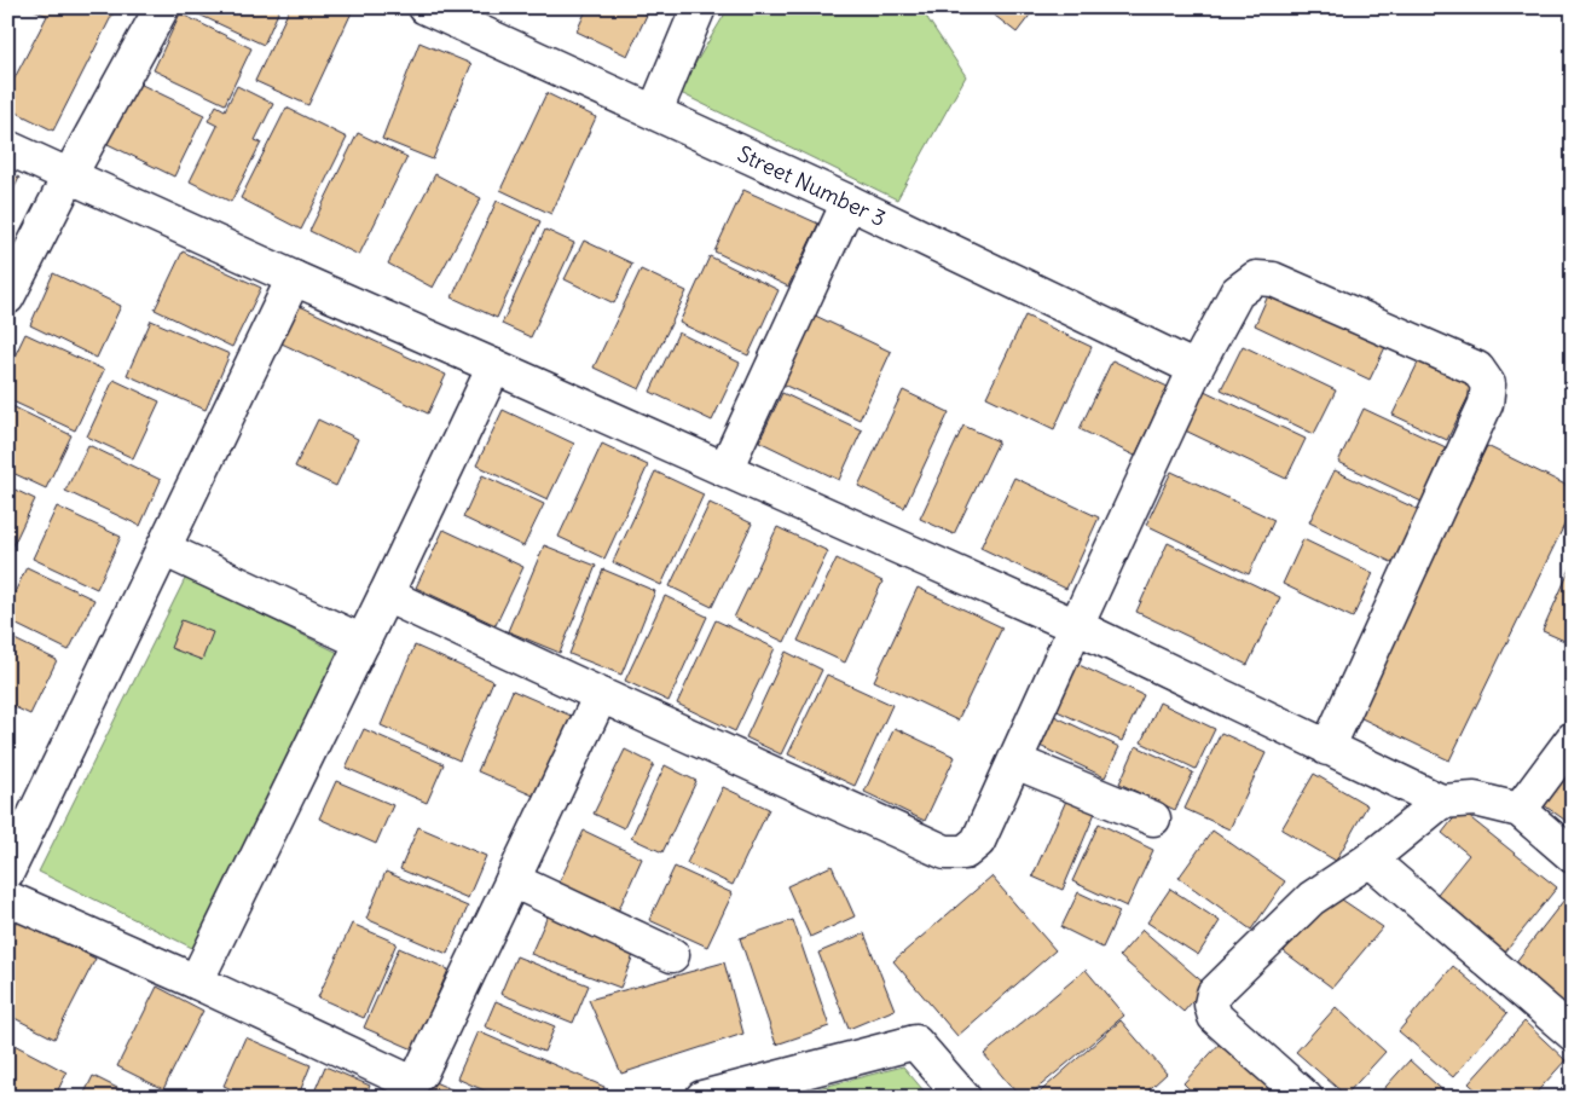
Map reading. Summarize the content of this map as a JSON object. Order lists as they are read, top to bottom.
{
  "streets": {
    "street": ["Street Number 3"]
  }
}
